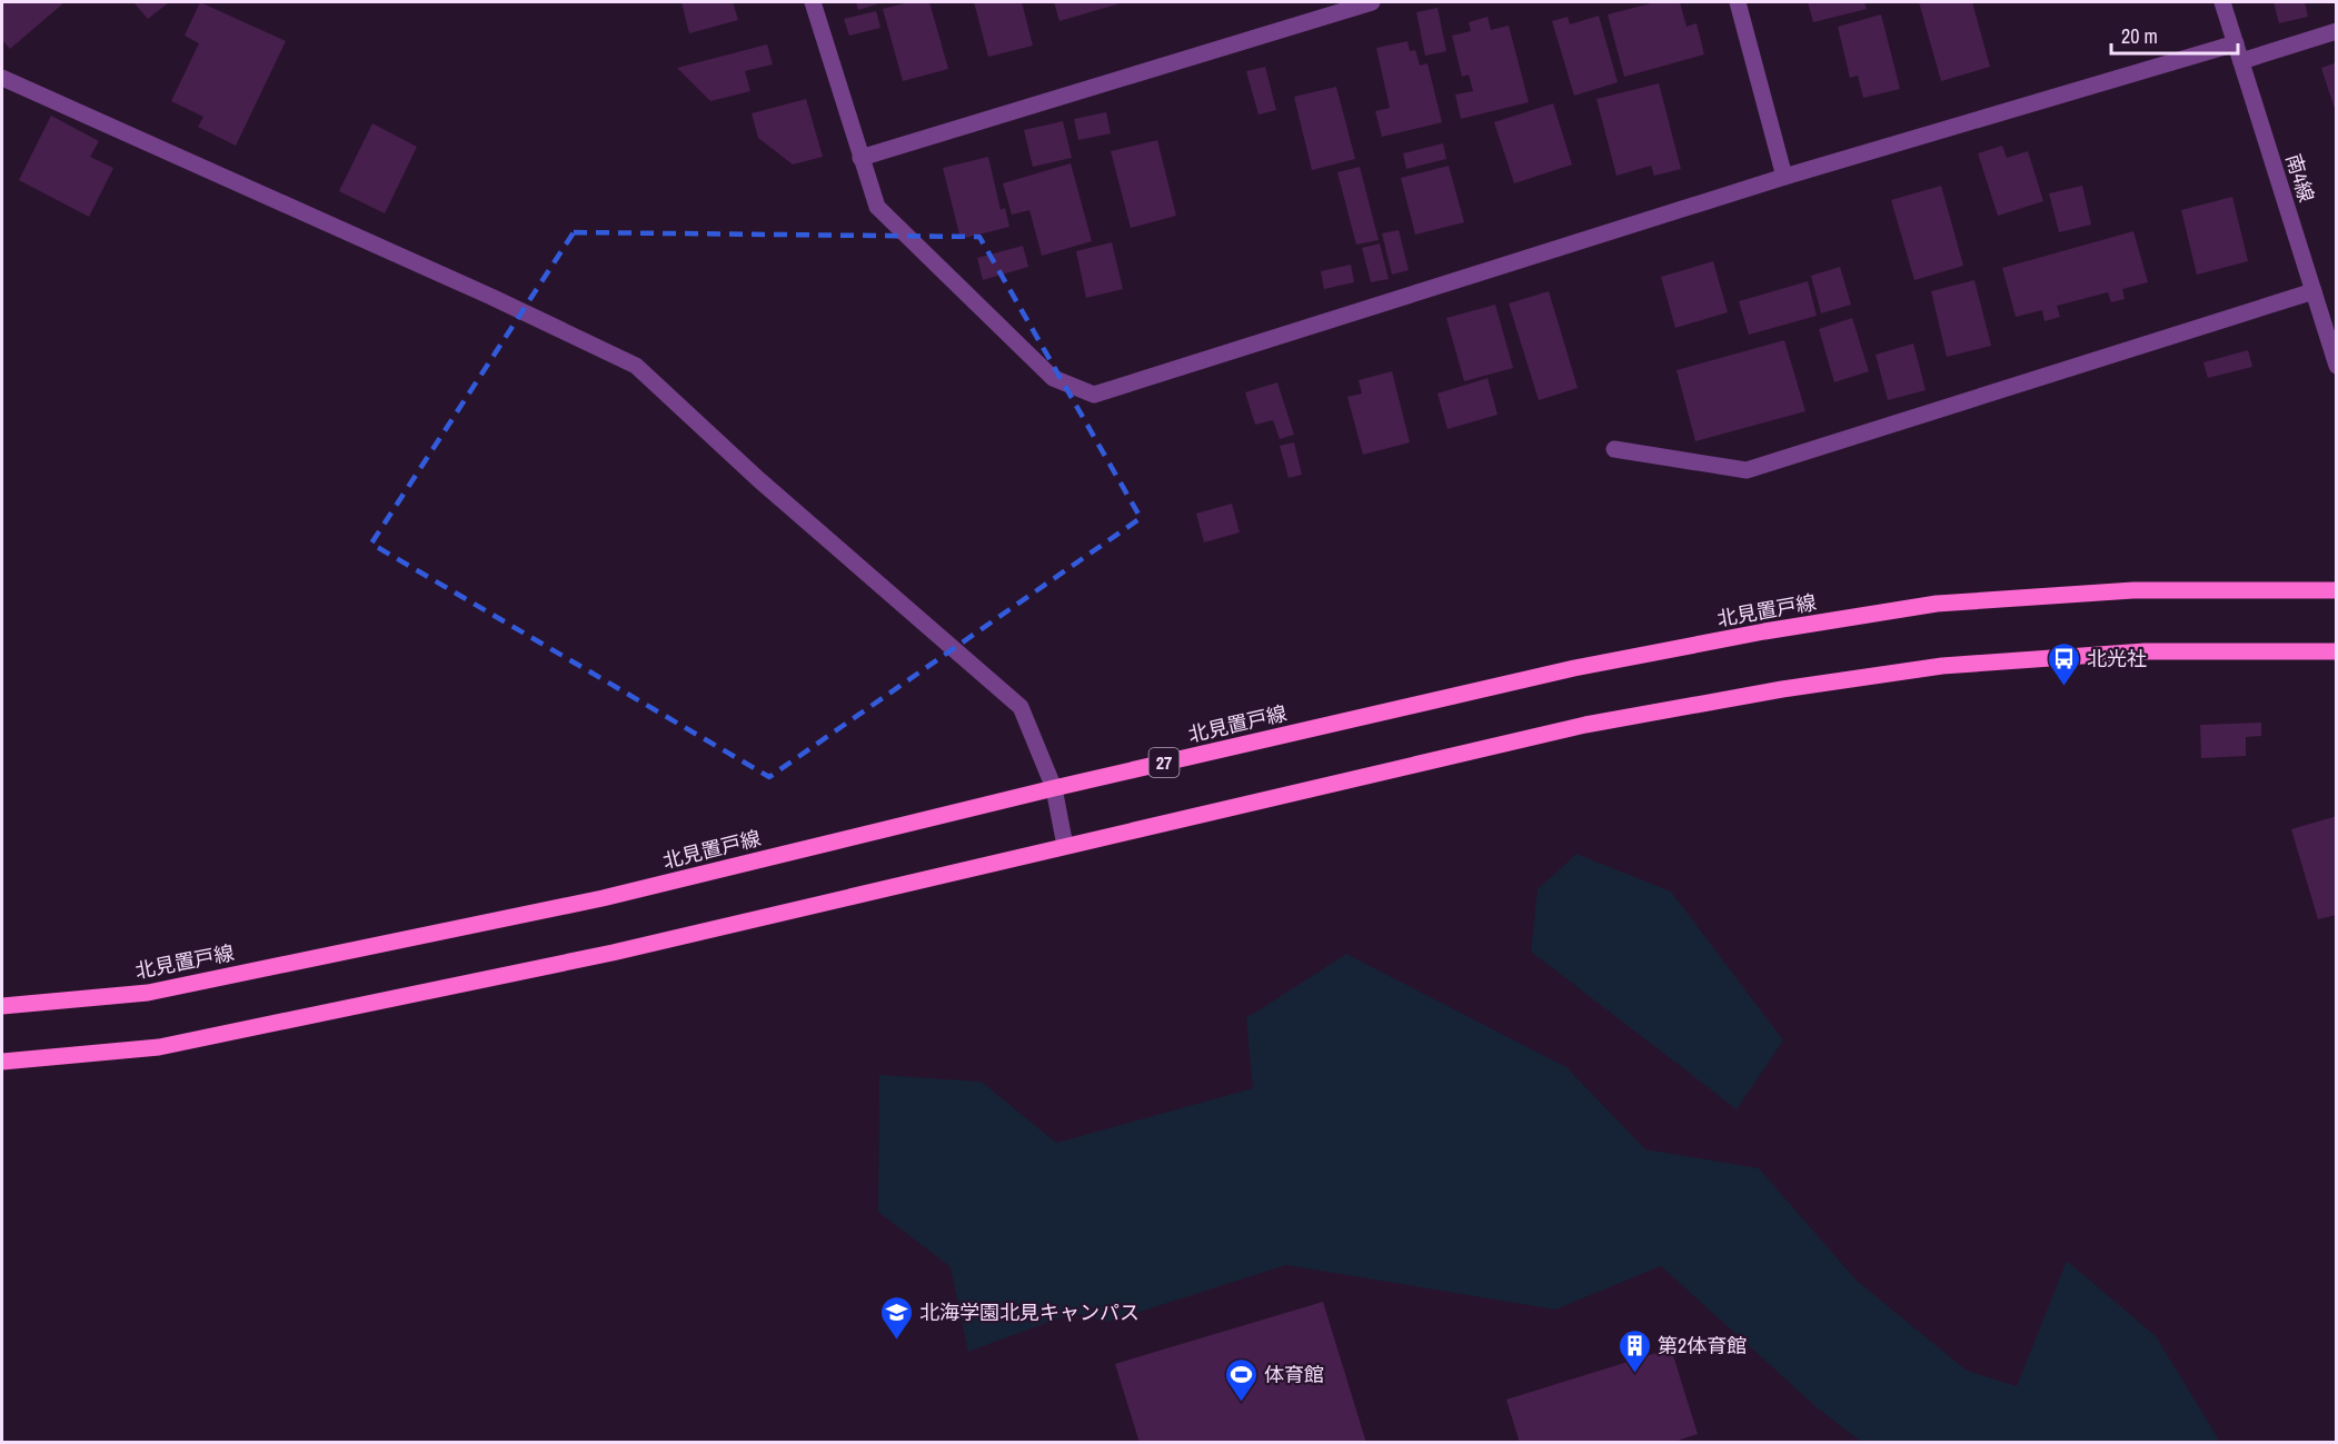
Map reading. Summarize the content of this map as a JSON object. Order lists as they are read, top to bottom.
{
  "streets": {
    "main road": ["北見置戸線", "27"],
    "street": ["南4線"]
  },
  "places": {
    "bus stop": ["北光社"],
    "school or university": ["北海学園北見キャンパス"],
    "building": ["第2体育館"],
    "sports": ["体育館"]
  },
  "scale_bar": "20 m"
}
